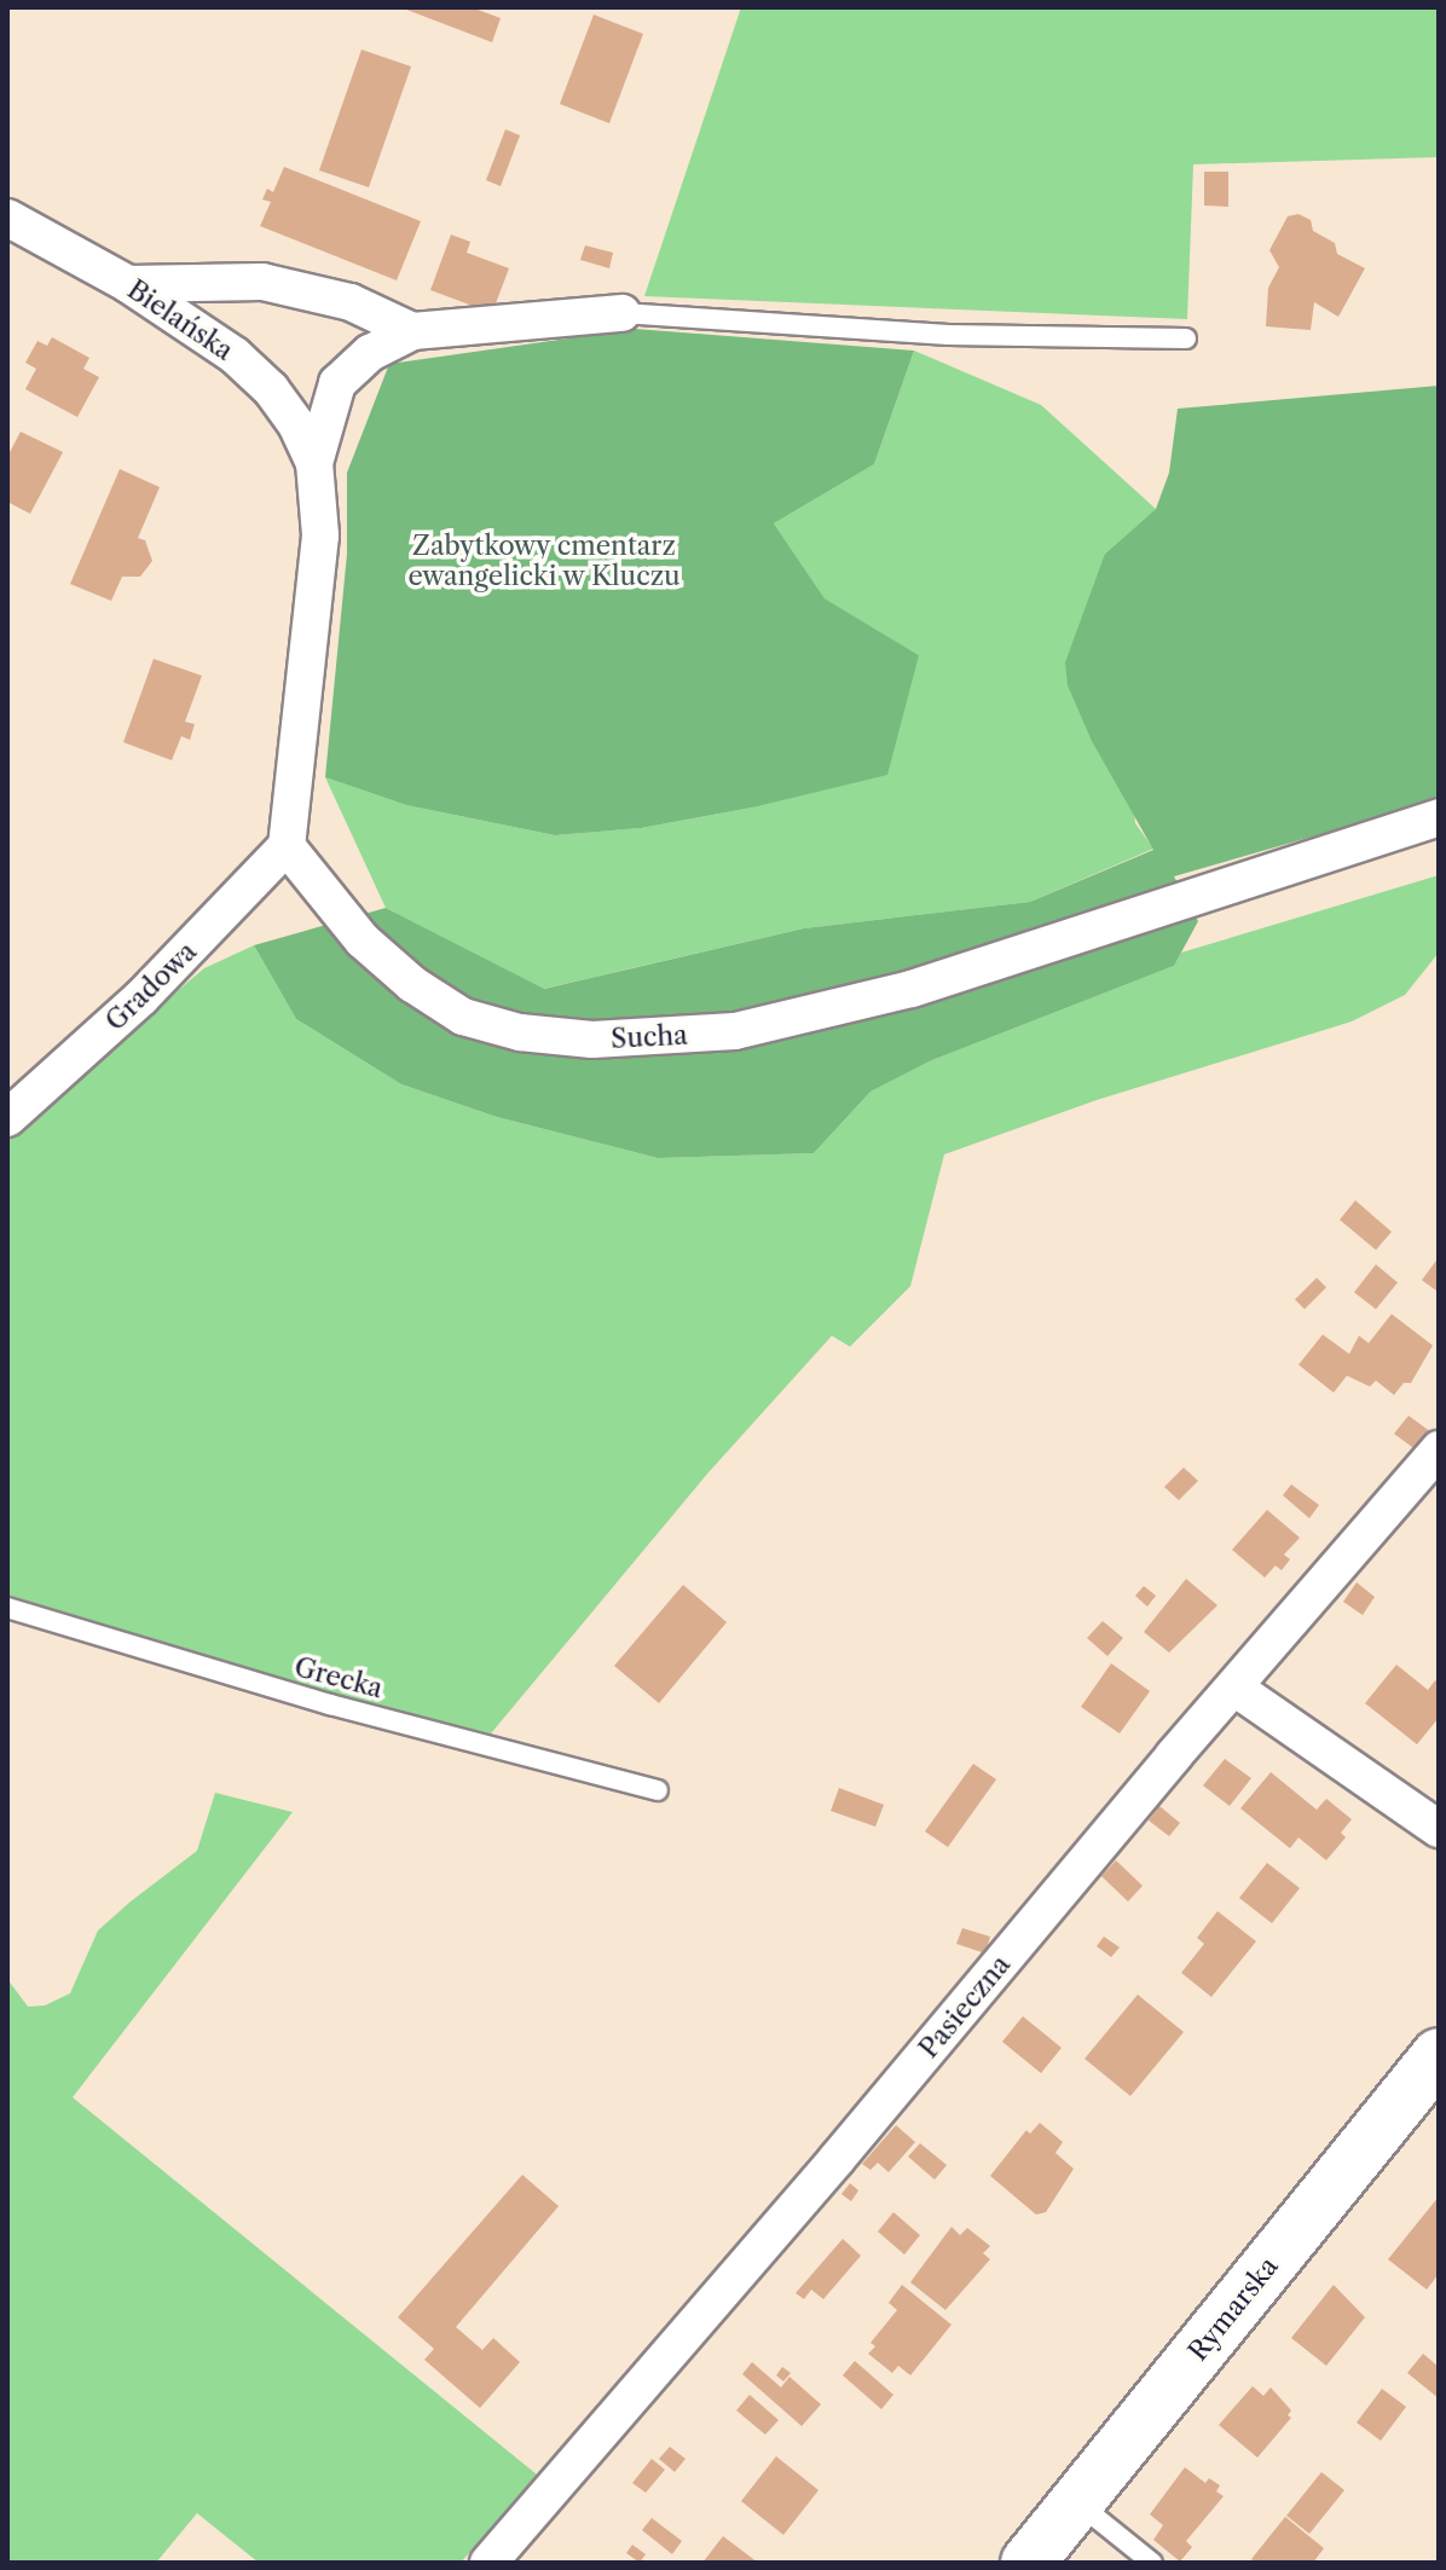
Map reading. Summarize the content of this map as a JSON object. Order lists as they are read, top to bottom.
{
  "streets": {
    "main road": ["Rymarska"],
    "street": [
      "Bielańska",
      "Gradowa",
      "Sucha",
      "Pasieczna"
    ],
    "lane": ["Grecka"]
  },
  "crossings": [
    ["Gradowa", "Sucha"]
  ],
  "parks": ["Zabytkowy cmentarz ewangelicki w Kluczu"]
}
